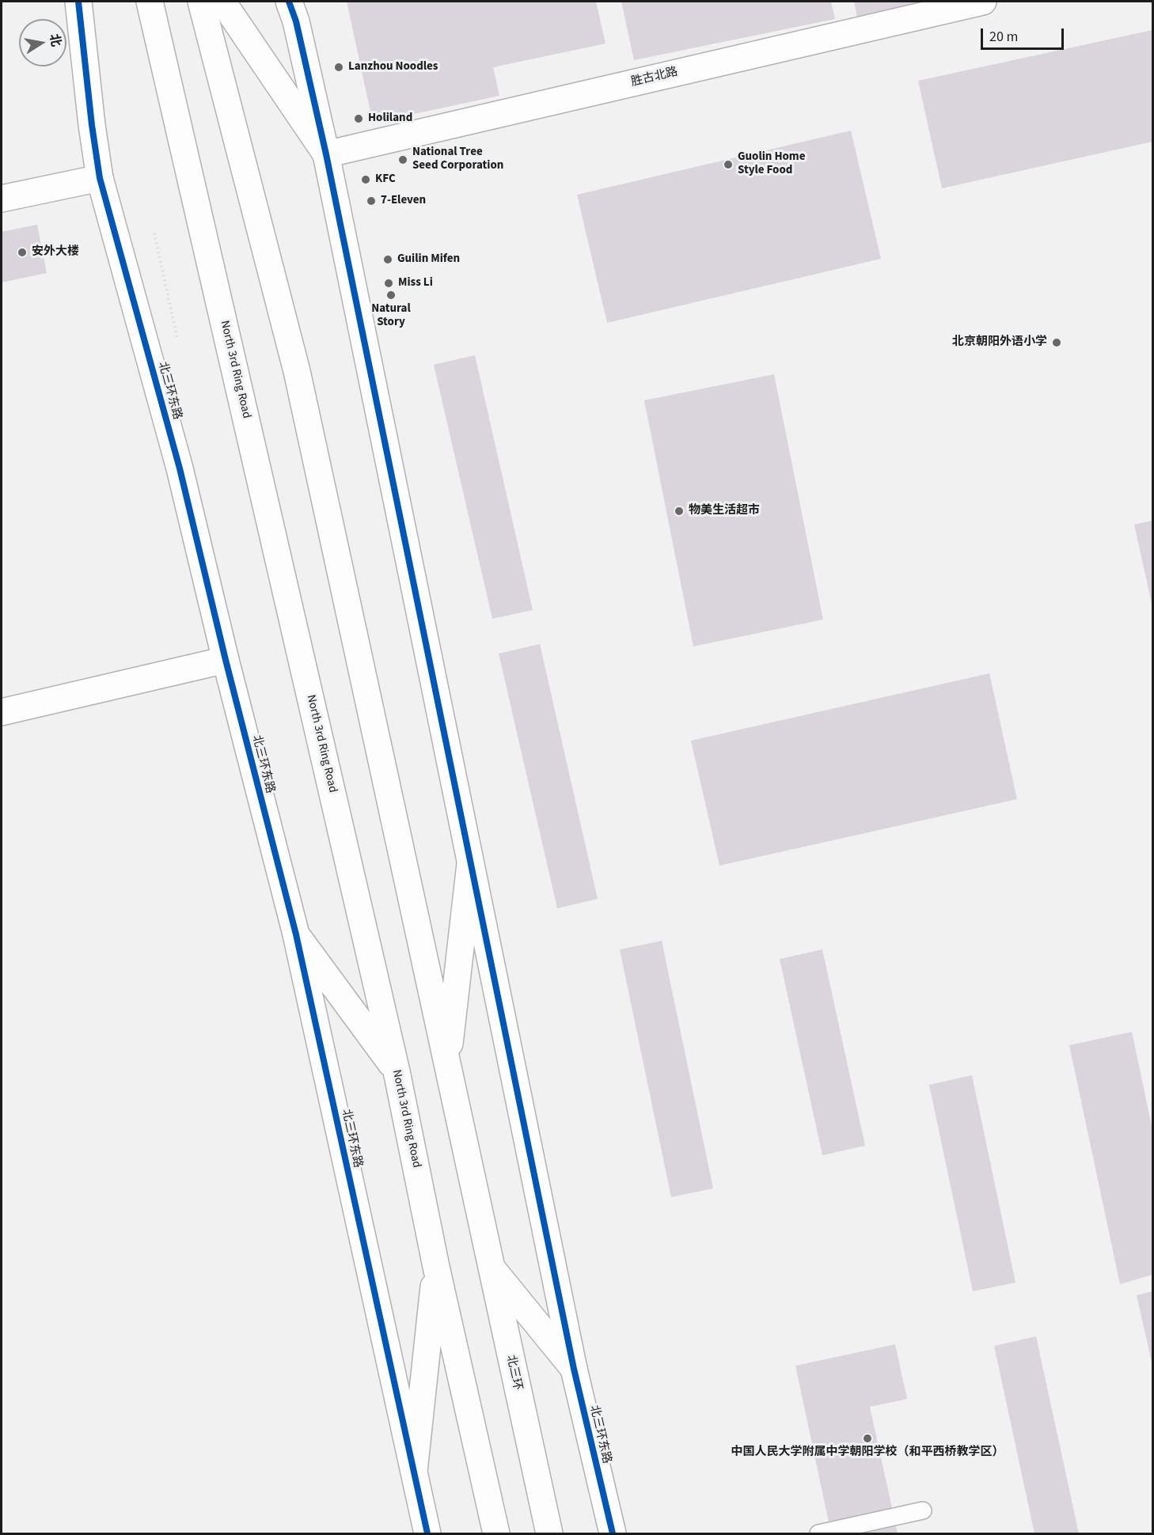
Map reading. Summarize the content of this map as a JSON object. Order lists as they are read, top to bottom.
{
  "streets": {
    "main road": [
      "胜古北路",
      "North 3rd Ring Road",
      "北三环东路",
      "北三环"
    ]
  },
  "crossings": [
    ["胜古北路", "北三环东路"]
  ],
  "places": [
    "Lanzhou Noodles",
    "Holiland",
    "National Tree Seed Corporation",
    "Guolin Home Style Food",
    "KFC",
    "7-Eleven",
    "安外大楼",
    "Guilin Mifen",
    "Miss Li",
    "Natural Story",
    "北京朝阳外语小学",
    "物美生活超市",
    "中国人民大学附属中学朝阳学校（和平西桥教学区）"
  ],
  "scale_bar": "20 m",
  "north": "right"
}
